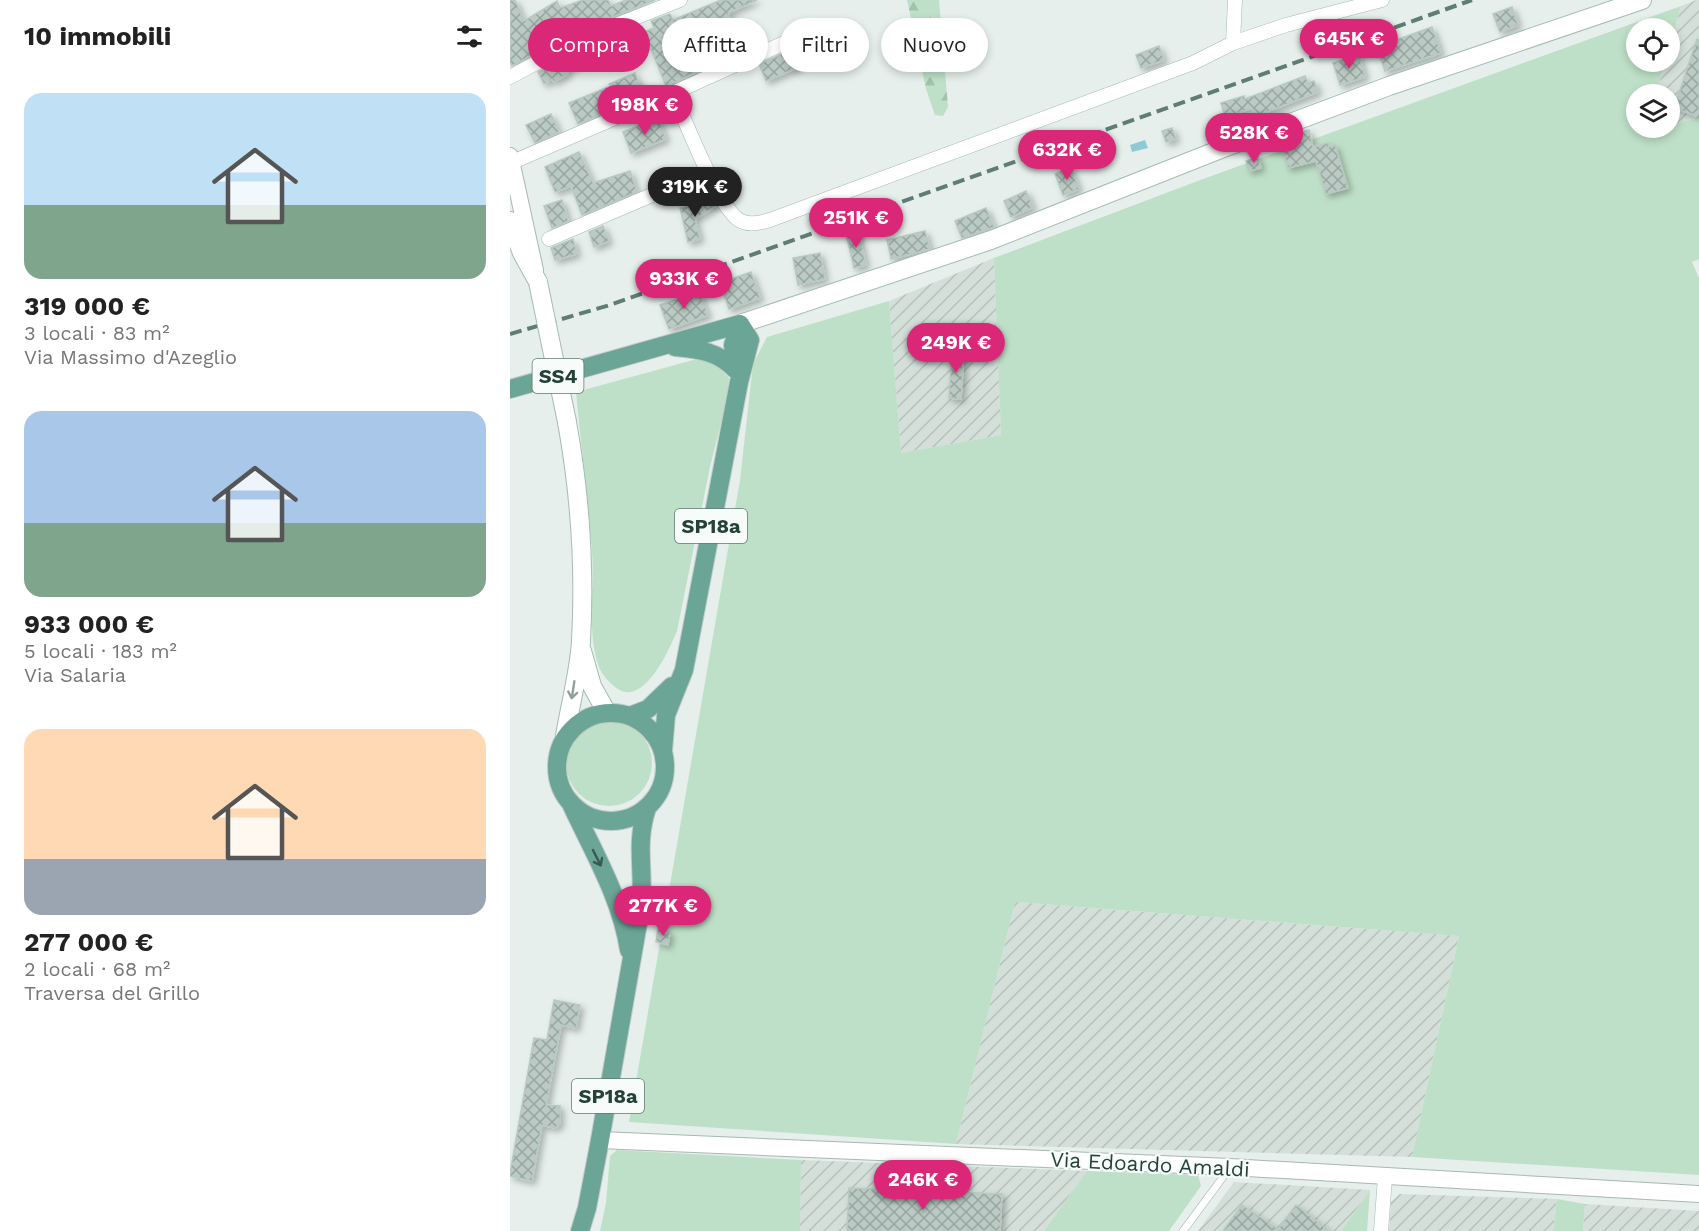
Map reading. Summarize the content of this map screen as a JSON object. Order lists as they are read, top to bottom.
{
  "streets": {
    "main road": ["SS4", "SP18a"],
    "street": ["Via Edoardo Amaldi"]
  },
  "crossings": [
    ["SP18a", "Via Edoardo Amaldi"]
  ],
  "page": {
    "heading": "10 immobili",
    "chip": [
      "Compra",
      "Affitta",
      "Filtri",
      "Nuovo"
    ],
    "price": [
      "645K €",
      "198K €",
      "528K €",
      "632K €",
      "319K €",
      "251K €",
      "933K €",
      "249K €",
      "277K €",
      "246K €"
    ],
    "list": [
      {
        "name": "319 000 €",
        "note": "3 locali · 83 m² · Via Massimo d'Azeglio"
      },
      {
        "name": "933 000 €",
        "note": "5 locali · 183 m² · Via Salaria"
      },
      {
        "name": "277 000 €",
        "note": "2 locali · 68 m² · Traversa del Grillo"
      }
    ]
  }
}
